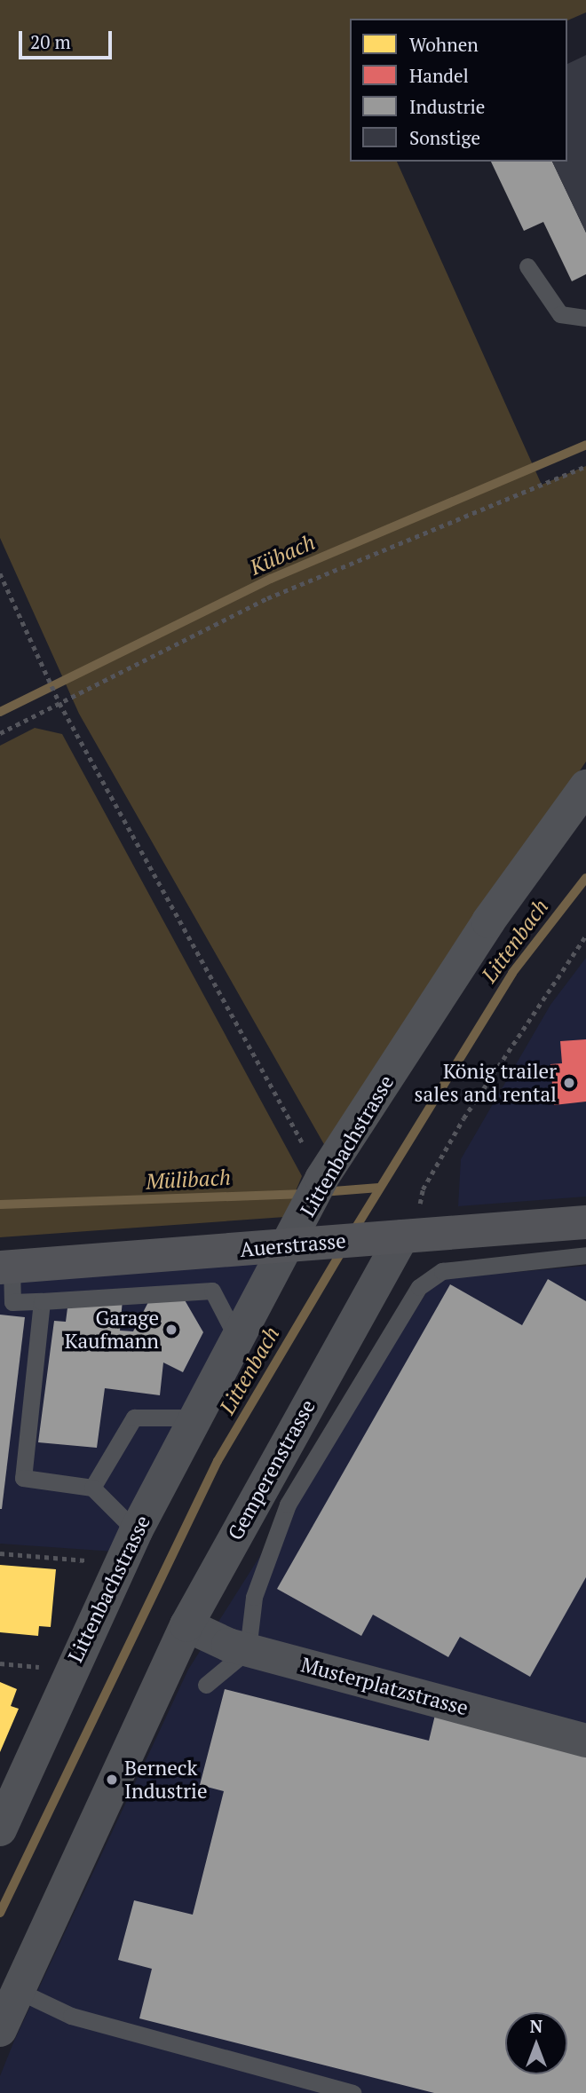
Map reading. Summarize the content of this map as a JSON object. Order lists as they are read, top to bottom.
{
  "streets": {
    "main road": ["Auerstrasse"],
    "street": ["Littenbachstrasse", "Gemperenstrasse", "Musterplatzstrasse"]
  },
  "crossings": [
    ["Littenbachstrasse", "Auerstrasse"],
    ["Auerstrasse", "Gemperenstrasse"],
    ["Gemperenstrasse", "Musterplatzstrasse"]
  ],
  "water": ["Kübach", "Littenbach", "Mülibach"],
  "places": ["König trailer sales and rental", "Garage Kaufmann", "Berneck Industrie"],
  "legend": [
    "Wohnen",
    "Handel",
    "Industrie",
    "Sonstige"
  ],
  "scale_bar": "20 m",
  "north": "top"
}
